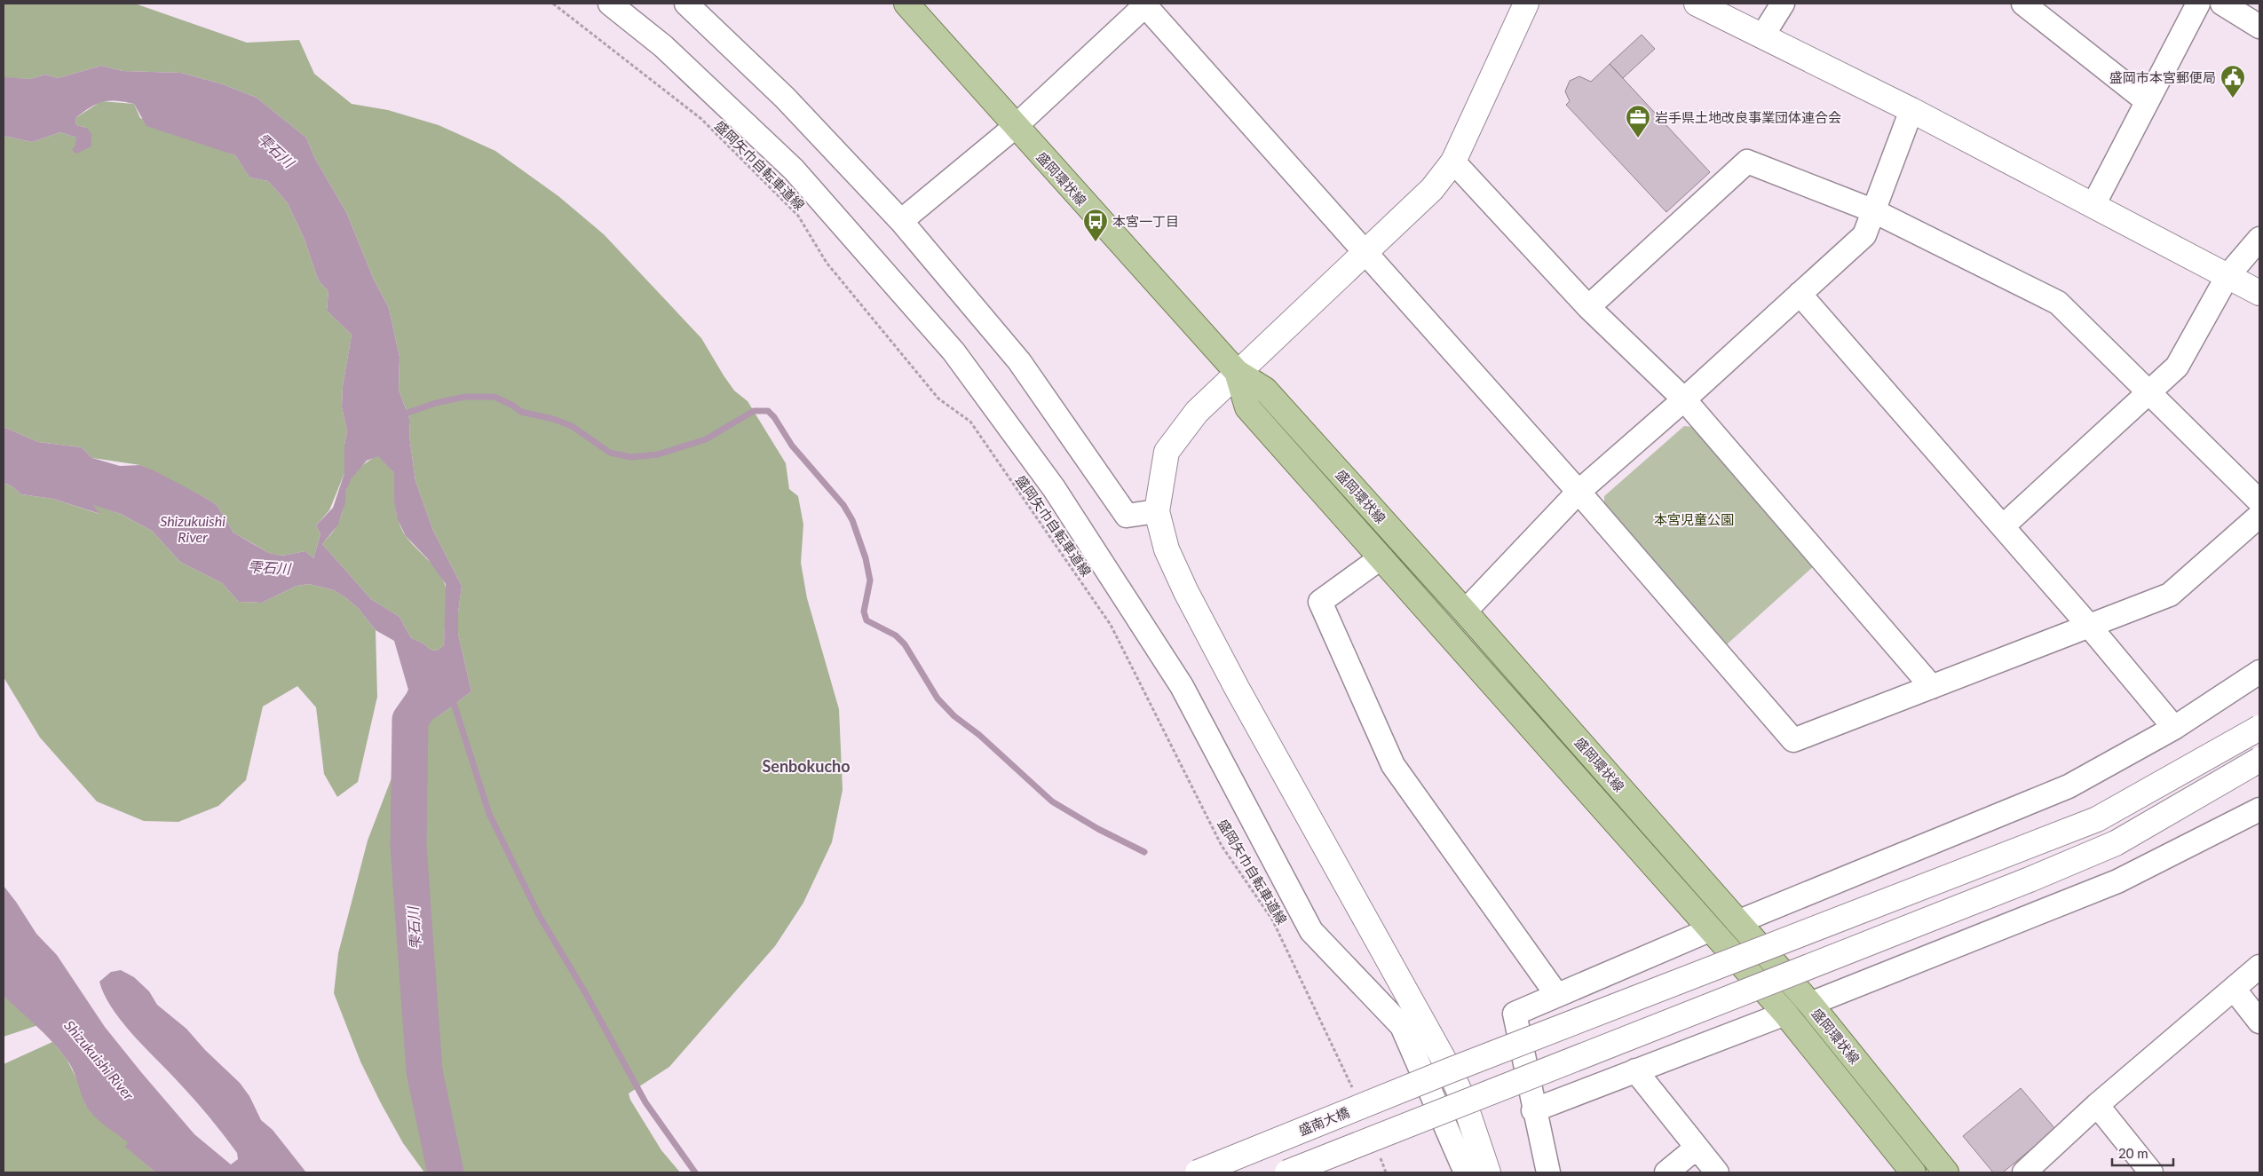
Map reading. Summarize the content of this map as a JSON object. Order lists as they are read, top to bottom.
{
  "streets": {
    "main road": ["盛岡環状線"],
    "street": ["盛南大橋"],
    "path": ["盛岡矢巾自転車道線"]
  },
  "districts": ["Senbokucho"],
  "water": ["雫石川", "Shizukuishi River"],
  "parks": ["本宮児童公園"],
  "places": {
    "public building": ["盛岡市本宮郵便局"],
    "office": ["岩手県土地改良事業団体連合会"],
    "bus stop": ["本宮一丁目"]
  },
  "scale_bar": "20 m"
}
